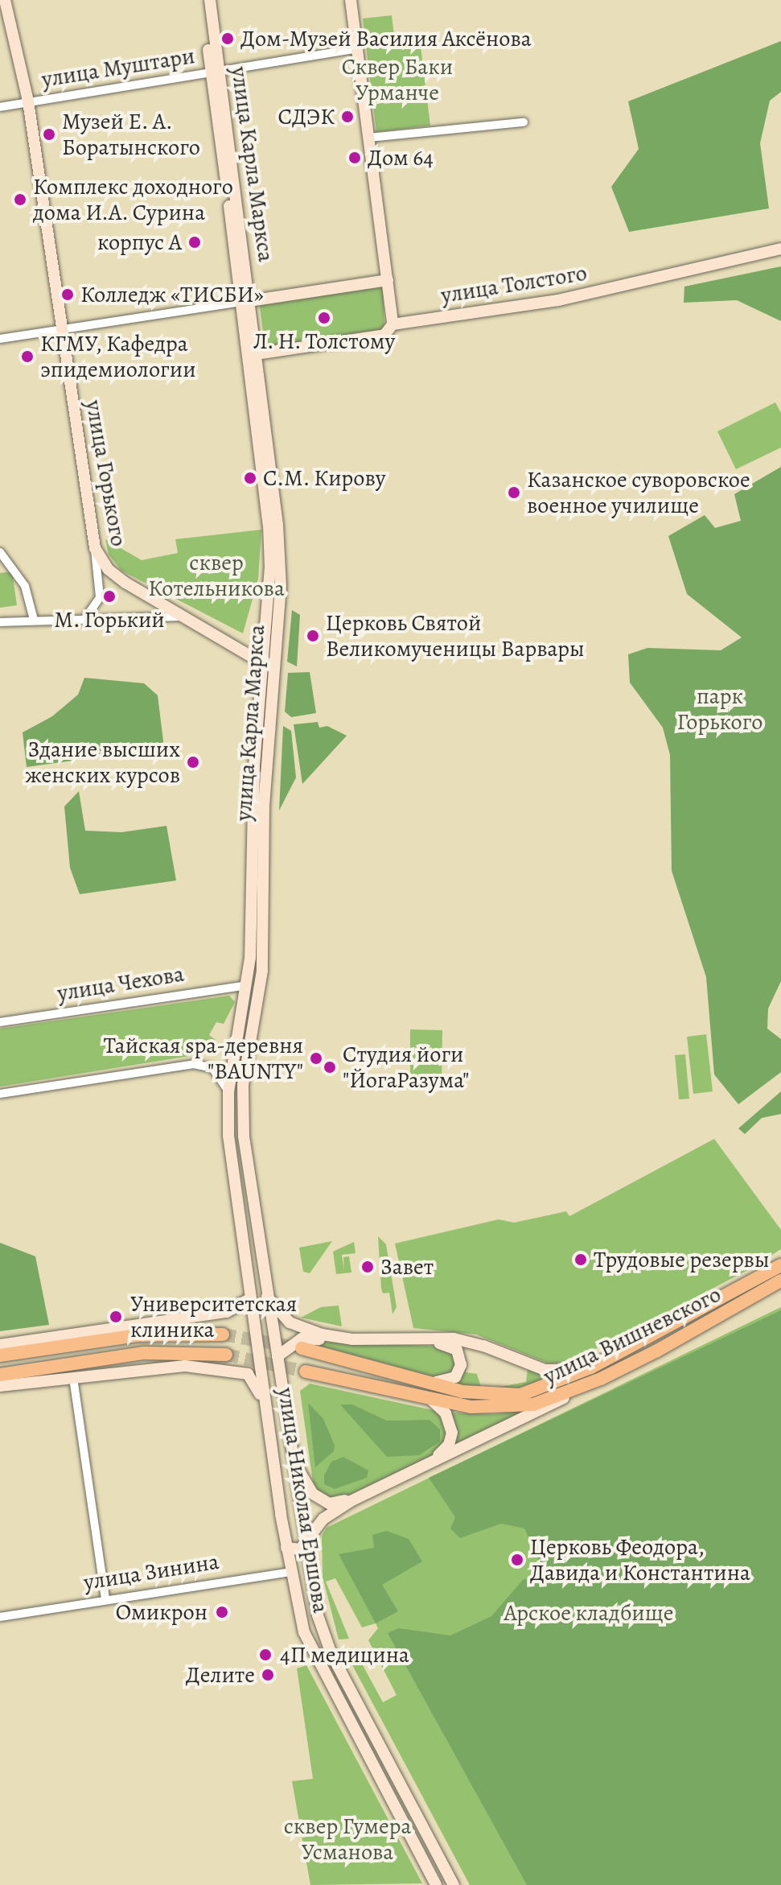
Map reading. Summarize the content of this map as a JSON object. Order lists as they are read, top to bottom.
{
  "streets": {
    "main road": [
      "улица Карла Маркса",
      "улица Толстого",
      "улица Горького",
      "улица Вишневского",
      "улица Николая Ершова",
      "улица Зинина"
    ],
    "street": ["улица Муштари", "улица Чехова"]
  },
  "crossings": [
    ["улица Муштари", "улица Карла Маркса"],
    ["улица Муштари", "улица Горького"],
    ["улица Карла Маркса", "улица Толстого"],
    ["улица Карла Маркса", "улица Горького"],
    ["улица Карла Маркса", "улица Чехова"],
    ["улица Карла Маркса", "улица Николая Ершова"],
    ["улица Николая Ершова", "улица Зинина"]
  ],
  "parks": [
    "Сквер Баки Урманче",
    "сквер Котельникова",
    "парк Горького",
    "Арское кладбище",
    "сквер Гумера Усманова"
  ],
  "places": [
    "Дом-Музей Василия Аксёнова",
    "СДЭК",
    "Музей Е. А. Боратынского",
    "Дом 64",
    "Комплекс доходного дома И.А. Сурина",
    "корпус А",
    "Колледж «ТИСБИ»",
    "Л. Н. Толстому",
    "КГМУ, Кафедра эпидемиологии",
    "С.М. Кирову",
    "Казанское суворовское военное училище",
    "М. Горький",
    "Церковь Святой Великомученицы Варвары",
    "Здание высших женских курсов",
    "Тайская spa-деревня \"BAUNTY\"",
    "Студия йоги \"ЙогаРазума\"",
    "Трудовые резервы",
    "Завет",
    "Университетская клиника",
    "Церковь Феодора, Давида и Константина",
    "Омикрон",
    "4П медицина",
    "Делите"
  ]
}
